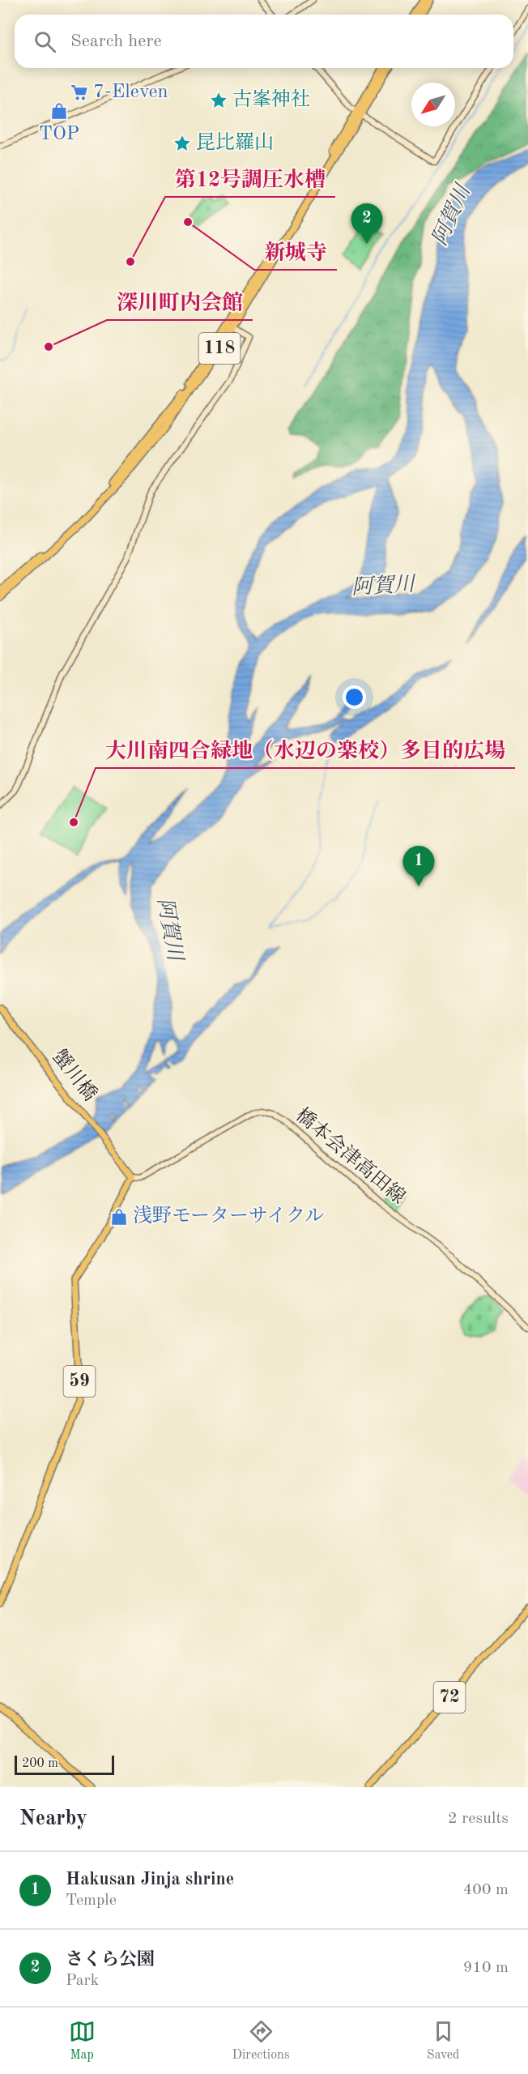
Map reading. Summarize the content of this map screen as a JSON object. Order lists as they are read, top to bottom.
{
  "streets": {
    "highway": ["118"],
    "main road": ["蟹川橋", "59", "72"],
    "street": ["橋本会津高田線"]
  },
  "crossings": [
    ["蟹川橋", "橋本会津高田線"],
    ["蟹川橋", "59"],
    ["橋本会津高田線", "59"]
  ],
  "water": ["阿賀川"],
  "places": {
    "supermarket": ["7-Eleven"],
    "place": ["古峯神社", "昆比羅山"],
    "shop": ["TOP", "浅野モーターサイクル"],
    "other": [
      "新城寺",
      "第12号調圧水槽",
      "深川町内会館",
      "大川南四合緑地（水辺の楽校）多目的広場"
    ]
  },
  "scale_bar": "200 m",
  "north": "bottom left",
  "page": {
    "search": "Search here",
    "pins": ["2", "1"],
    "scale": "200 m",
    "heading": ["Nearby", "2 results"],
    "list": [
      {
        "mark": "1",
        "name": "Hakusan Jinja shrine",
        "note": "Temple",
        "value": "400 m"
      },
      {
        "mark": "2",
        "name": "さくら公園",
        "note": "Park",
        "value": "910 m"
      }
    ],
    "nav": ["Map", "Directions", "Saved"]
  }
}
